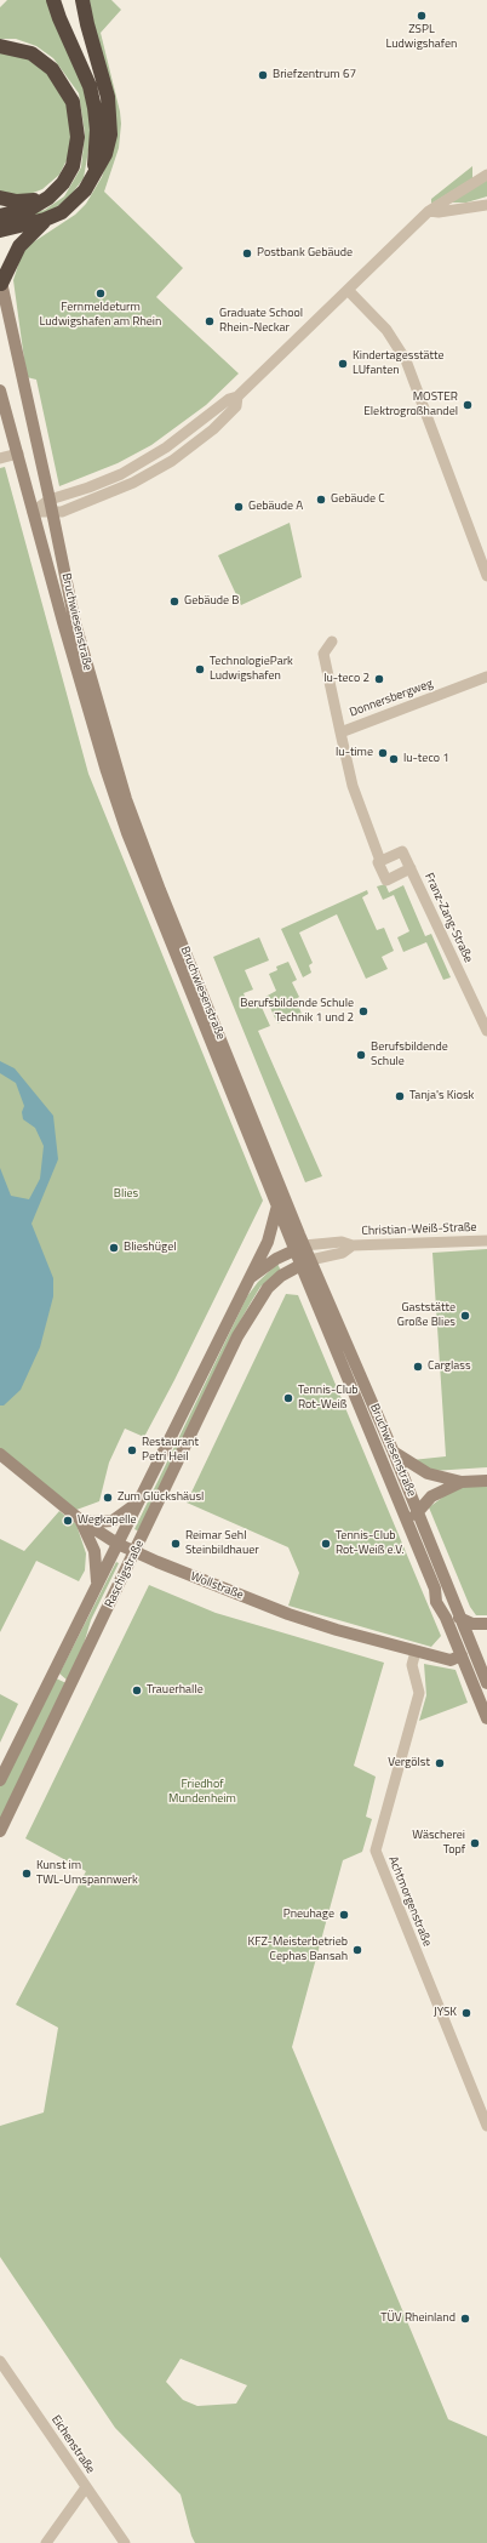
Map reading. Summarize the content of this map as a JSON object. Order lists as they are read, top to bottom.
{
  "streets": {
    "main road": ["Bruchwiesenstraße", "Raschigstraße", "Wollstraße"],
    "street": [
      "Donnersbergweg",
      "Franz-Zang-Straße",
      "Christian-Weiß-Straße",
      "Achtmorgenstraße",
      "Eichenstraße"
    ]
  },
  "crossings": [
    ["Bruchwiesenstraße", "Christian-Weiß-Straße"],
    ["Bruchwiesenstraße", "Raschigstraße"],
    ["Bruchwiesenstraße", "Wollstraße"],
    ["Donnersbergweg", "Franz-Zang-Straße"],
    ["Christian-Weiß-Straße", "Raschigstraße"],
    ["Raschigstraße", "Wollstraße"],
    ["Wollstraße", "Achtmorgenstraße"]
  ],
  "parks": ["Blies", "Friedhof Mundenheim"],
  "places": [
    "ZSPL Ludwigshafen",
    "Briefzentrum 67",
    "Postbank Gebäude",
    "Fernmeldeturm Ludwigshafen am Rhein",
    "Graduate School Rhein-Neckar",
    "Kindertagesstätte LUfanten",
    "MOSTER Elektrogroßhandel",
    "Gebäude C",
    "Gebäude A",
    "Gebäude B",
    "TechnologiePark Ludwigshafen",
    "lu-teco 2",
    "lu-time",
    "lu-teco 1",
    "Berufsbildende Schule Technik 1 und 2",
    "Berufsbildende Schule",
    "Tanja's Kiosk",
    "Blieshügel",
    "Gaststätte Große Blies",
    "Carglass",
    "Tennis-Club Rot-Weiß",
    "Restaurant Petri Heil",
    "Zum Glückshäusl",
    "Wegkapelle",
    "Reimar Sehl Steinbildhauer",
    "Tennis-Club Rot-Weiß e.V.",
    "Trauerhalle",
    "Vergölst",
    "Wäscherei Topf",
    "Kunst im TWL-Umspannwerk",
    "Pneuhage",
    "KFZ-Meisterbetrieb Cephas Bansah",
    "JYSK",
    "TÜV Rheinland"
  ]
}
